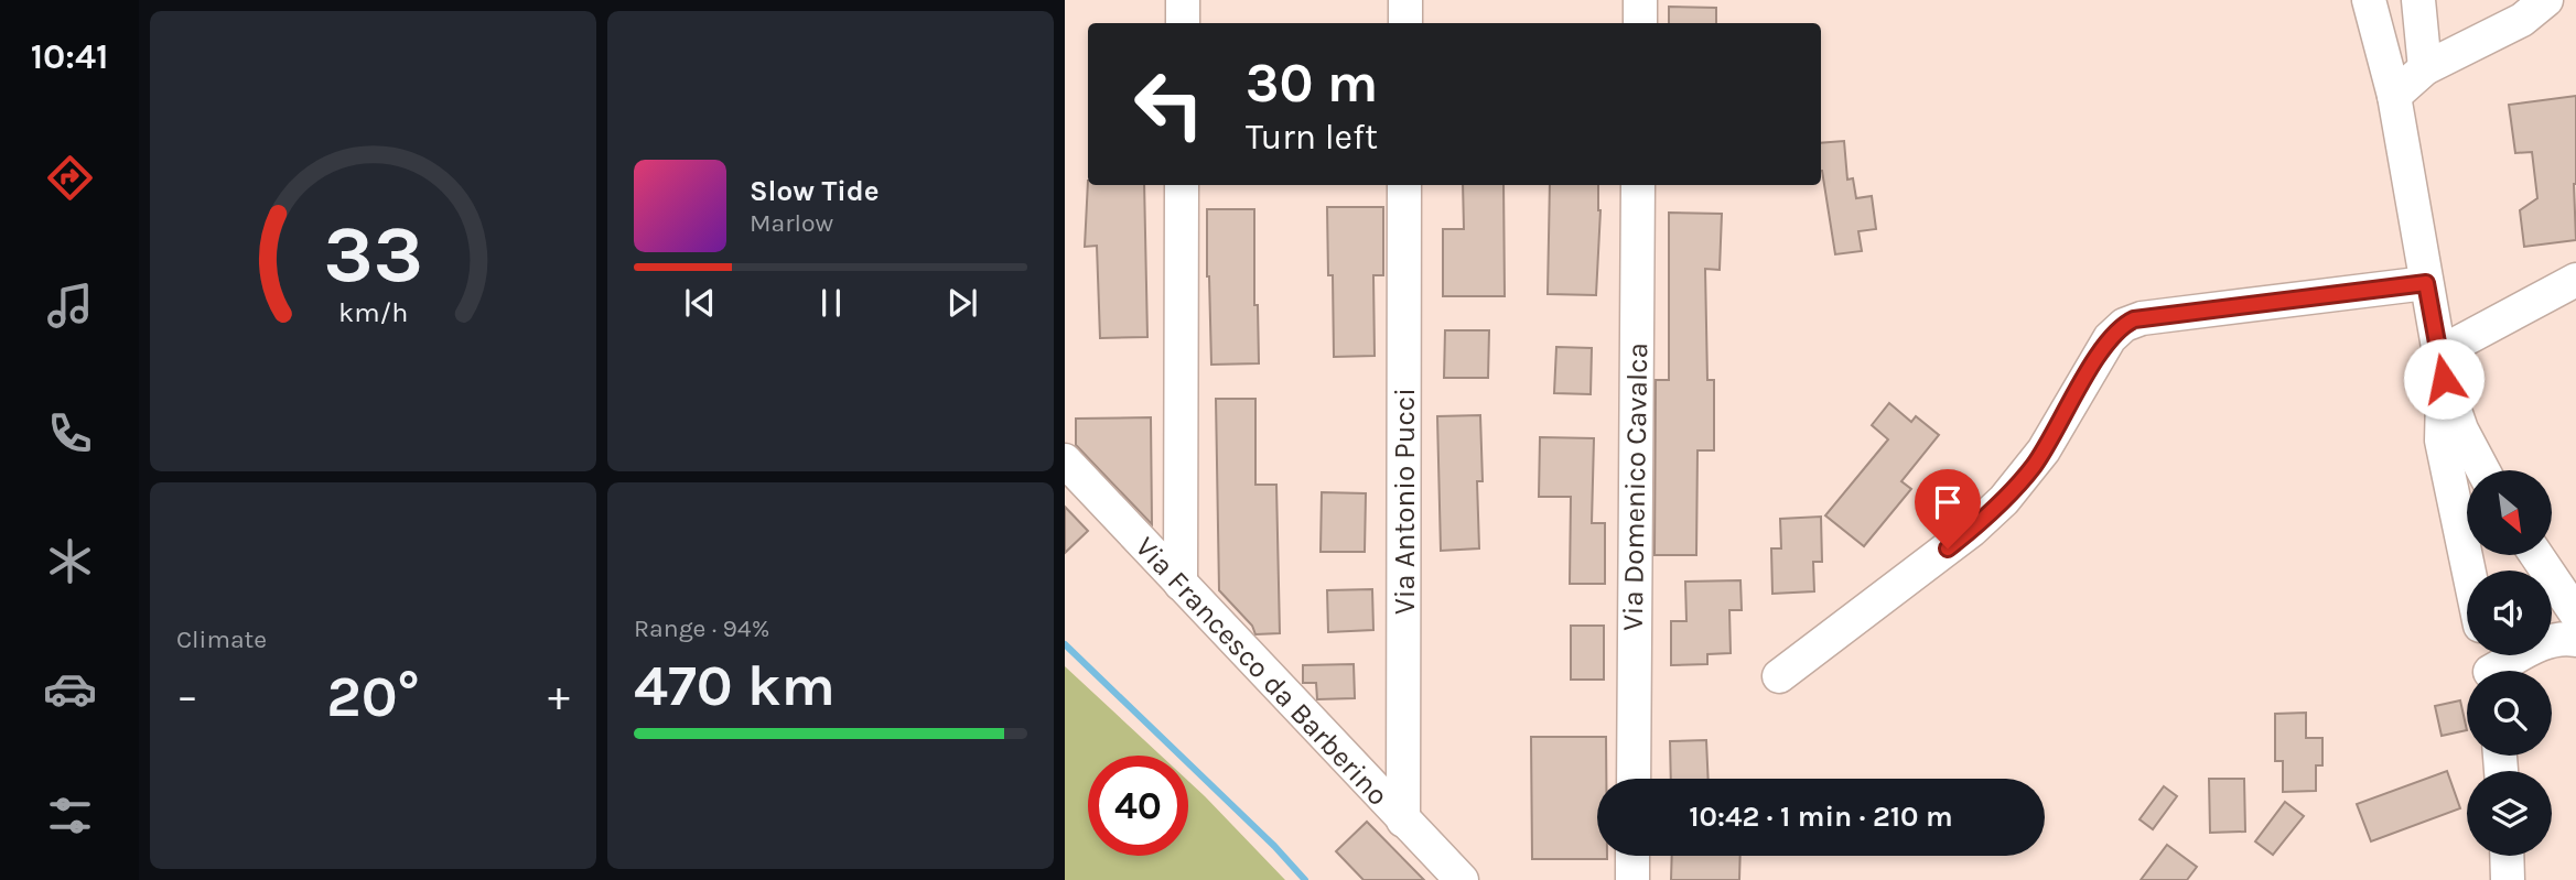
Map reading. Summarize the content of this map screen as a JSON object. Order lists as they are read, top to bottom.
{
  "streets": {
    "street": ["Via Domenico Cavalca", "Via Antonio Pucci", "Via Francesco da Barberino"]
  },
  "crossings": [
    ["Via Antonio Pucci", "Via Francesco da Barberino"]
  ],
  "north": "bottom right",
  "page": {
    "tabs": "10:41",
    "turn": ["30 m", "Turn left"],
    "song": ["Slow Tide", "Marlow"],
    "tile": [
      "Climate",
      ["Range · 94%", "470 km"]
    ],
    "heat": ["−", "20°", "+"],
    "limit": "40",
    "trip": "10:42 · 1 min · 210 m",
    "gauge": ["33", "km/h"]
  }
}
